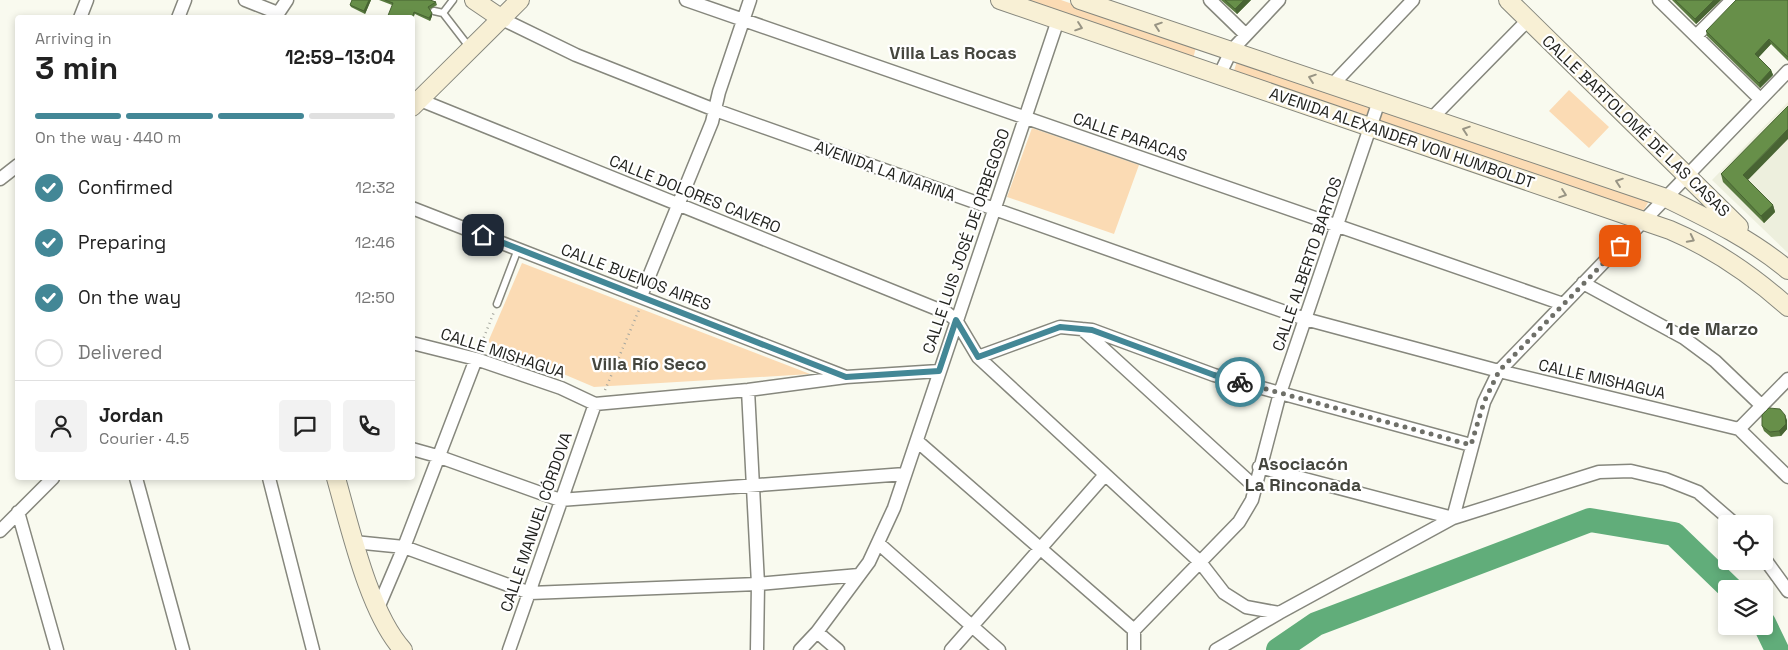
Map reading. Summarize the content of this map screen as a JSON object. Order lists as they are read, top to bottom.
{
  "streets": {
    "main road": ["CALLE BARTOLOMÉ DE LAS CASAS", "AVENIDA ALEXANDER VON HUMBOLDT", "AVENIDA LA MARINA"],
    "street": [
      "CALLE PARACAS",
      "CALLE DOLORES CAVERO",
      "CALLE LUIS JOSÉ DE ORBEGOSO",
      "CALLE ALBERTO BARTOS",
      "CALLE BUENOS AIRES",
      "CALLE MISHAGUA",
      "CALLE MANUEL CÓRDOVA"
    ]
  },
  "crossings": [
    ["CALLE BARTOLOMÉ DE LAS CASAS", "AVENIDA ALEXANDER VON HUMBOLDT"],
    ["CALLE PARACAS", "CALLE LUIS JOSÉ DE ORBEGOSO"],
    ["CALLE PARACAS", "CALLE ALBERTO BARTOS"],
    ["AVENIDA ALEXANDER VON HUMBOLDT", "CALLE LUIS JOSÉ DE ORBEGOSO"],
    ["AVENIDA ALEXANDER VON HUMBOLDT", "CALLE ALBERTO BARTOS"],
    ["AVENIDA LA MARINA", "CALLE LUIS JOSÉ DE ORBEGOSO"],
    ["AVENIDA LA MARINA", "CALLE ALBERTO BARTOS"],
    ["AVENIDA LA MARINA", "CALLE MISHAGUA"],
    ["CALLE DOLORES CAVERO", "CALLE LUIS JOSÉ DE ORBEGOSO"],
    ["CALLE LUIS JOSÉ DE ORBEGOSO", "CALLE MISHAGUA"],
    ["CALLE ALBERTO BARTOS", "CALLE MISHAGUA"],
    ["CALLE BUENOS AIRES", "CALLE MISHAGUA"],
    ["CALLE MISHAGUA", "CALLE MANUEL CÓRDOVA"]
  ],
  "districts": [
    "Villa Las Rocas",
    "1 de Marzo",
    "Villa Río Seco",
    "Asociacón La Rinconada"
  ],
  "page": {
    "heading": ["3 min", "Arriving in", "12:59–13:04"],
    "panel": ["Jordan", "Courier · 4.5"],
    "bar": "On the way · 440 m",
    "list": [
      ["Confirmed", "12:32"],
      ["Preparing", "12:46"],
      ["On the way", "12:50"],
      "Delivered"
    ]
  }
}
